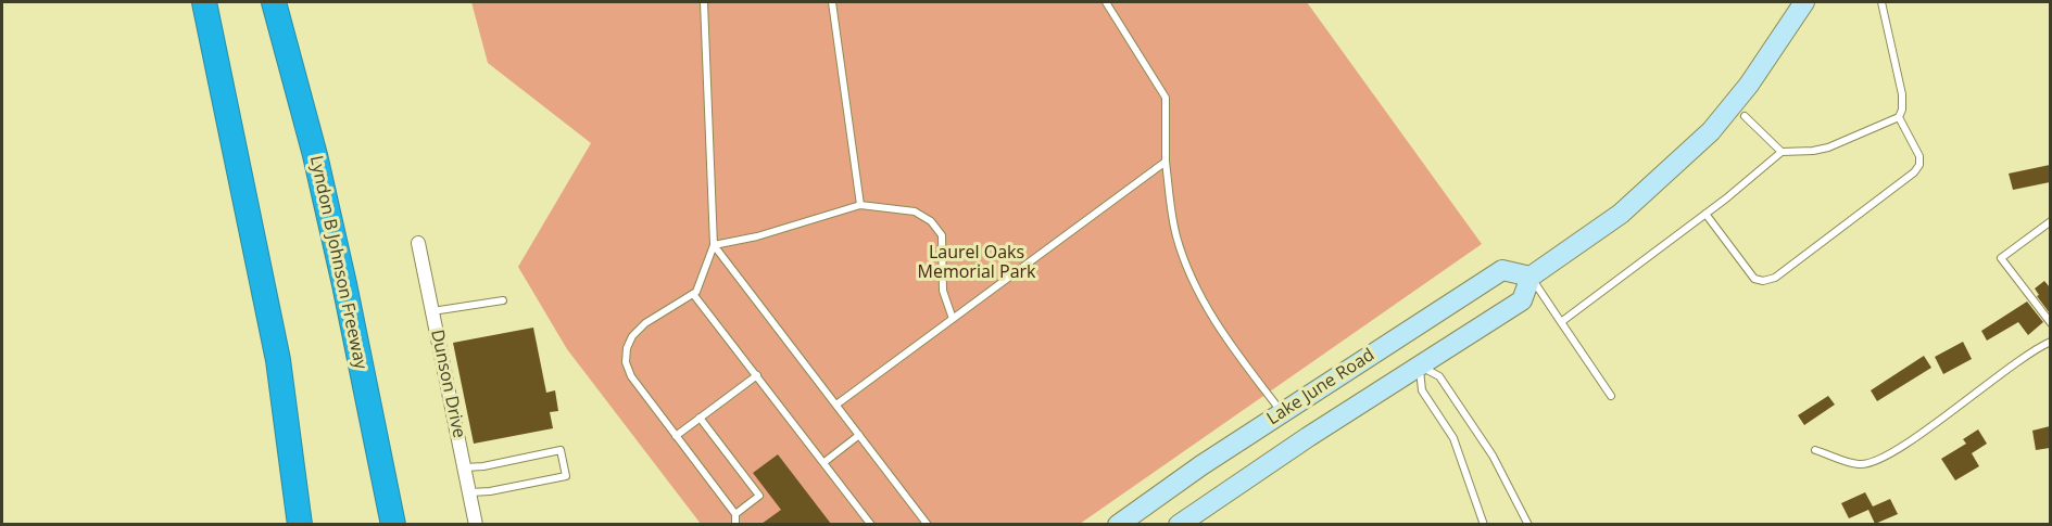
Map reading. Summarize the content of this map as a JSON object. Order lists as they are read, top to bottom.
{
  "streets": {
    "highway": ["Lyndon B Johnson Freeway"],
    "main road": ["Lake June Road"],
    "street": ["Dunson Drive"]
  },
  "parks": ["Laurel Oaks Memorial Park"]
}
